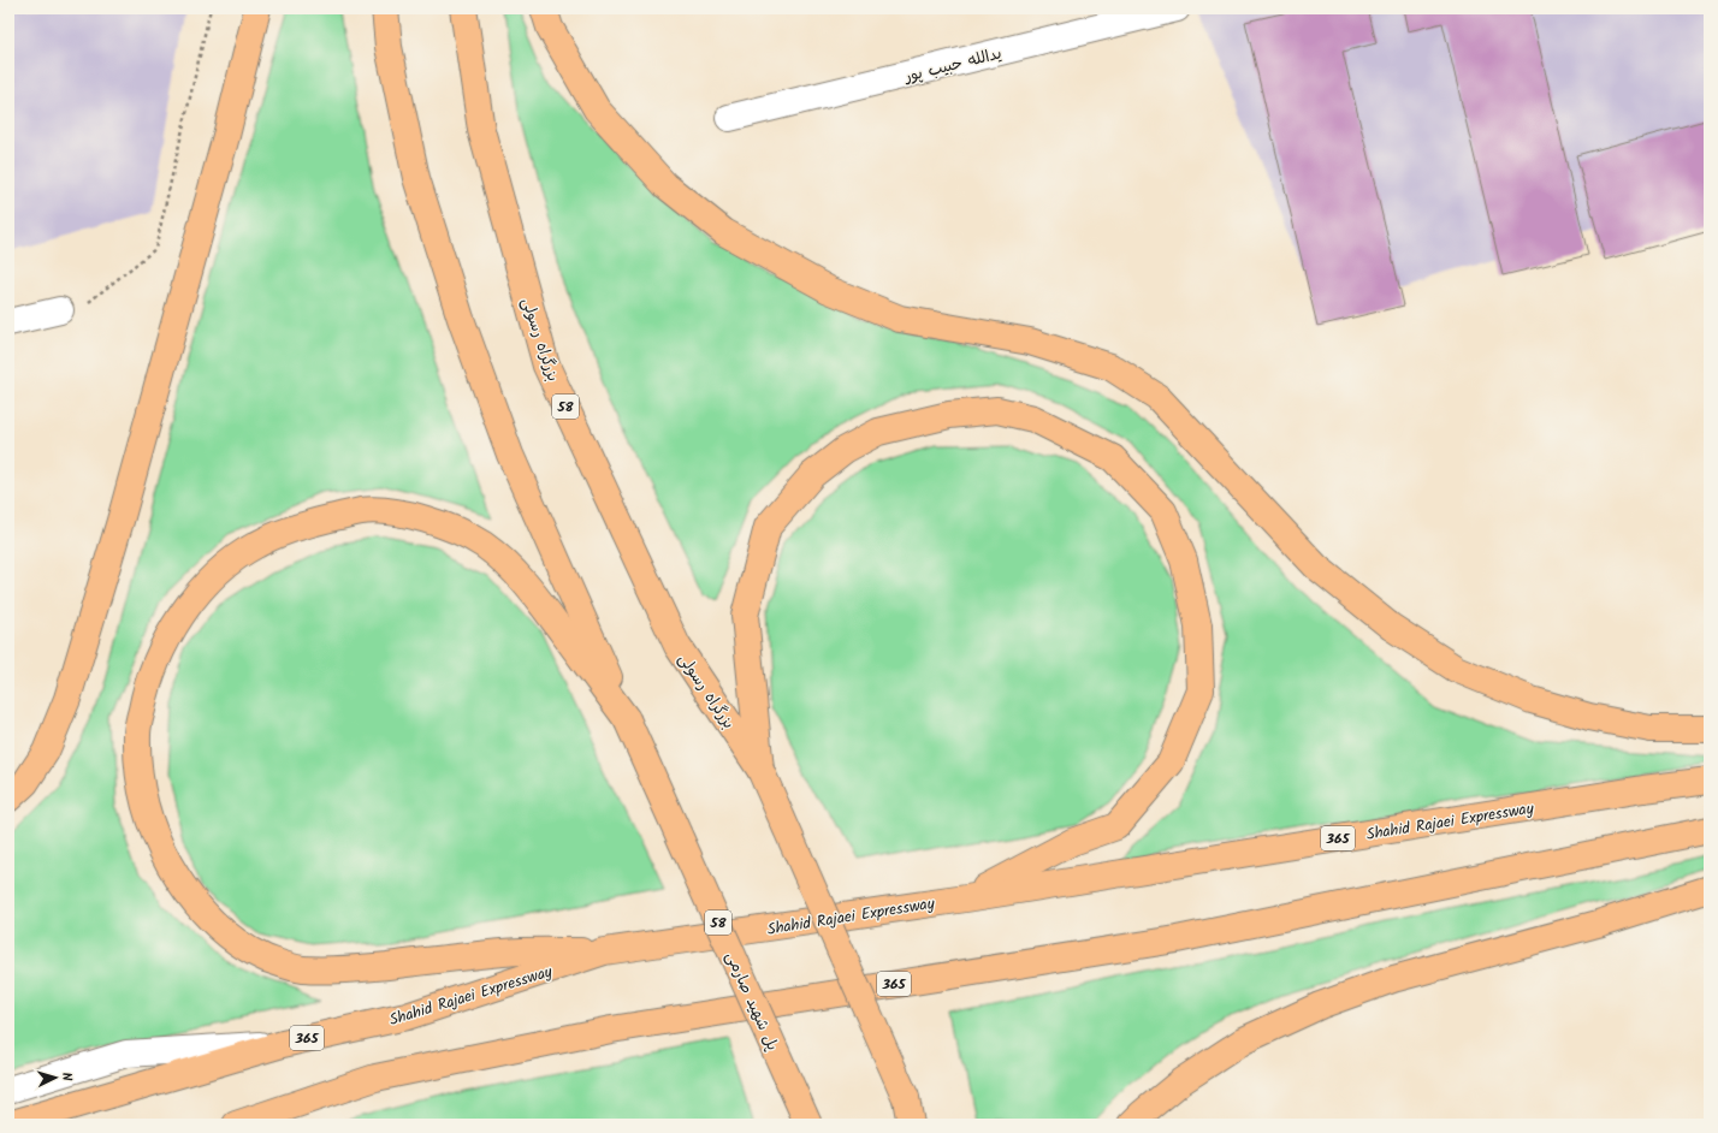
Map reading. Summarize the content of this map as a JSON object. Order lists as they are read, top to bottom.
{
  "streets": {
    "highway": [
      "بزرگراه رسولی",
      "58",
      "Shahid Rajaei Expressway",
      "365",
      "پل شهید صارمی"
    ],
    "street": ["یدالله حبیب پور"]
  },
  "crossings": [
    ["بزرگراه رسولی", "58"],
    ["58", "پل شهید صارمی"]
  ],
  "north": "right"
}
